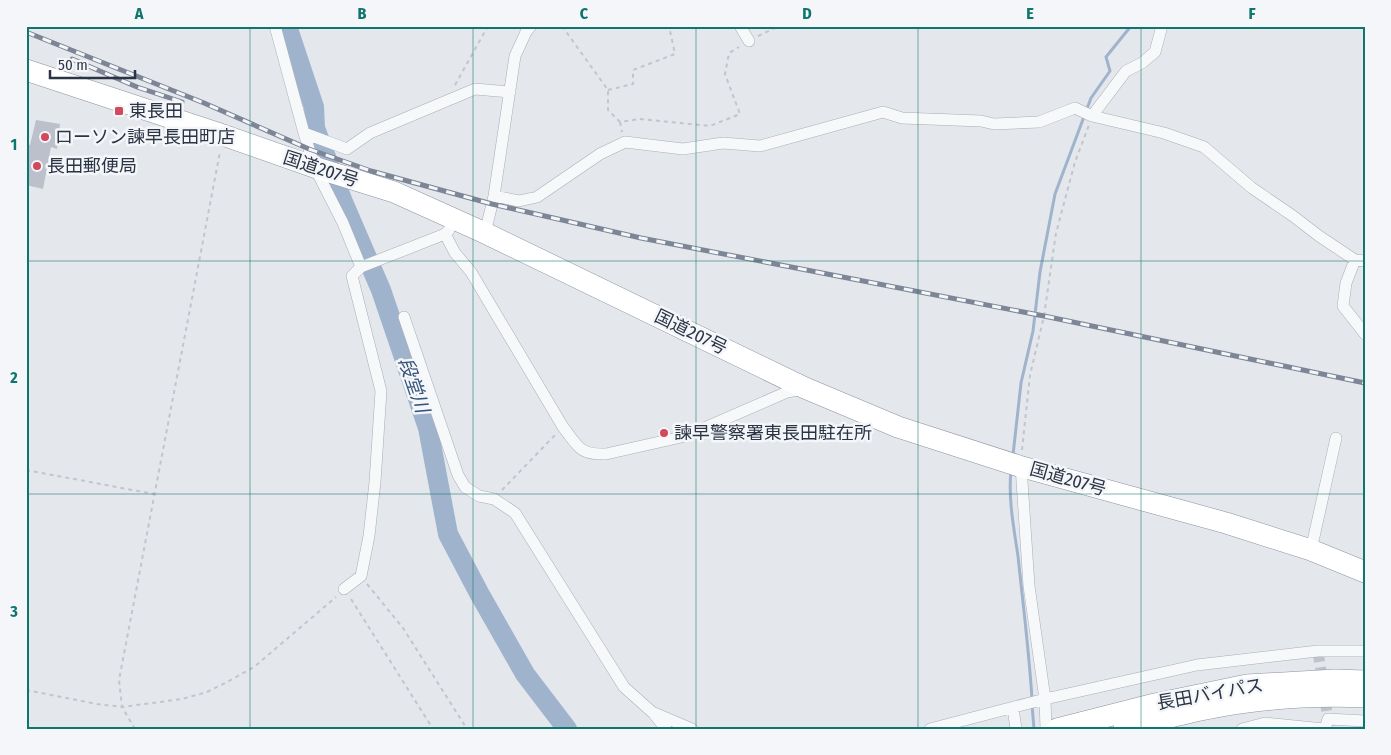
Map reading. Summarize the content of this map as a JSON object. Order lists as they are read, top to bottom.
{
  "streets": {
    "highway": ["国道207号", "長田バイパス"]
  },
  "water": ["段堂川"],
  "places": {
    "transit": ["東長田"],
    "other": ["ローソン諫早長田町店", "長田郵便局", "諫早警察署東長田駐在所"]
  },
  "scale_bar": "50 m",
  "grid": {
    "columns": [
      "A",
      "B",
      "C",
      "D",
      "E",
      "F"
    ],
    "rows": ["1", "2", "3"]
  }
}
